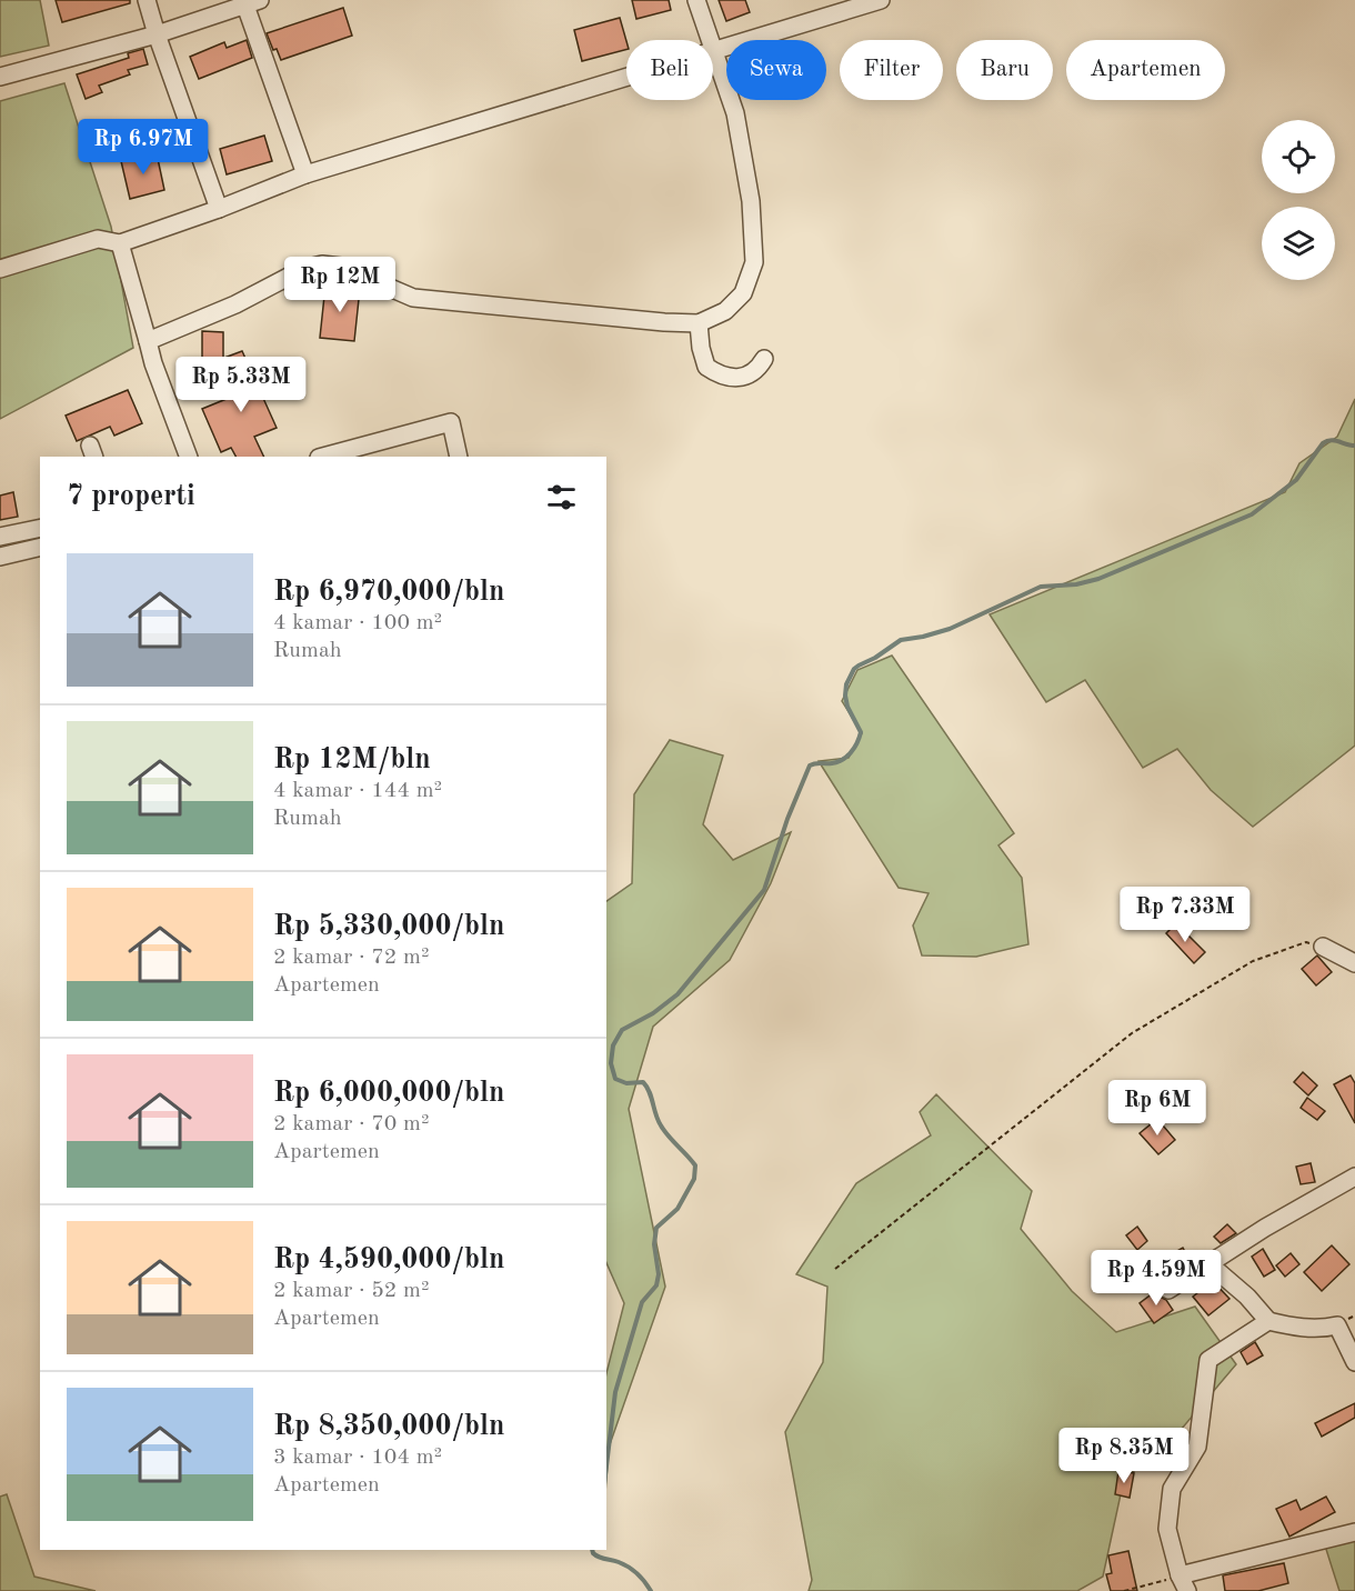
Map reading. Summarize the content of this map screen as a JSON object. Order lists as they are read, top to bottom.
{
  "page": {
    "chip": [
      "Beli",
      "Sewa",
      "Filter",
      "Baru",
      "Apartemen"
    ],
    "price": [
      "Rp 6.97M",
      "Rp 12M",
      "Rp 5.33M",
      "Rp 7.33M",
      "Rp 6M",
      "Rp 4.59M",
      "Rp 8.35M"
    ],
    "heading": "7 properti",
    "list": [
      {
        "name": "Rp 6,970,000/bln",
        "note": "4 kamar · 100 m² · Rumah"
      },
      {
        "name": "Rp 12M/bln",
        "note": "4 kamar · 144 m² · Rumah"
      },
      {
        "name": "Rp 5,330,000/bln",
        "note": "2 kamar · 72 m² · Apartemen"
      },
      {
        "name": "Rp 6,000,000/bln",
        "note": "2 kamar · 70 m² · Apartemen"
      },
      {
        "name": "Rp 4,590,000/bln",
        "note": "2 kamar · 52 m² · Apartemen"
      },
      {
        "name": "Rp 8,350,000/bln",
        "note": "3 kamar · 104 m² · Apartemen"
      }
    ]
  }
}
